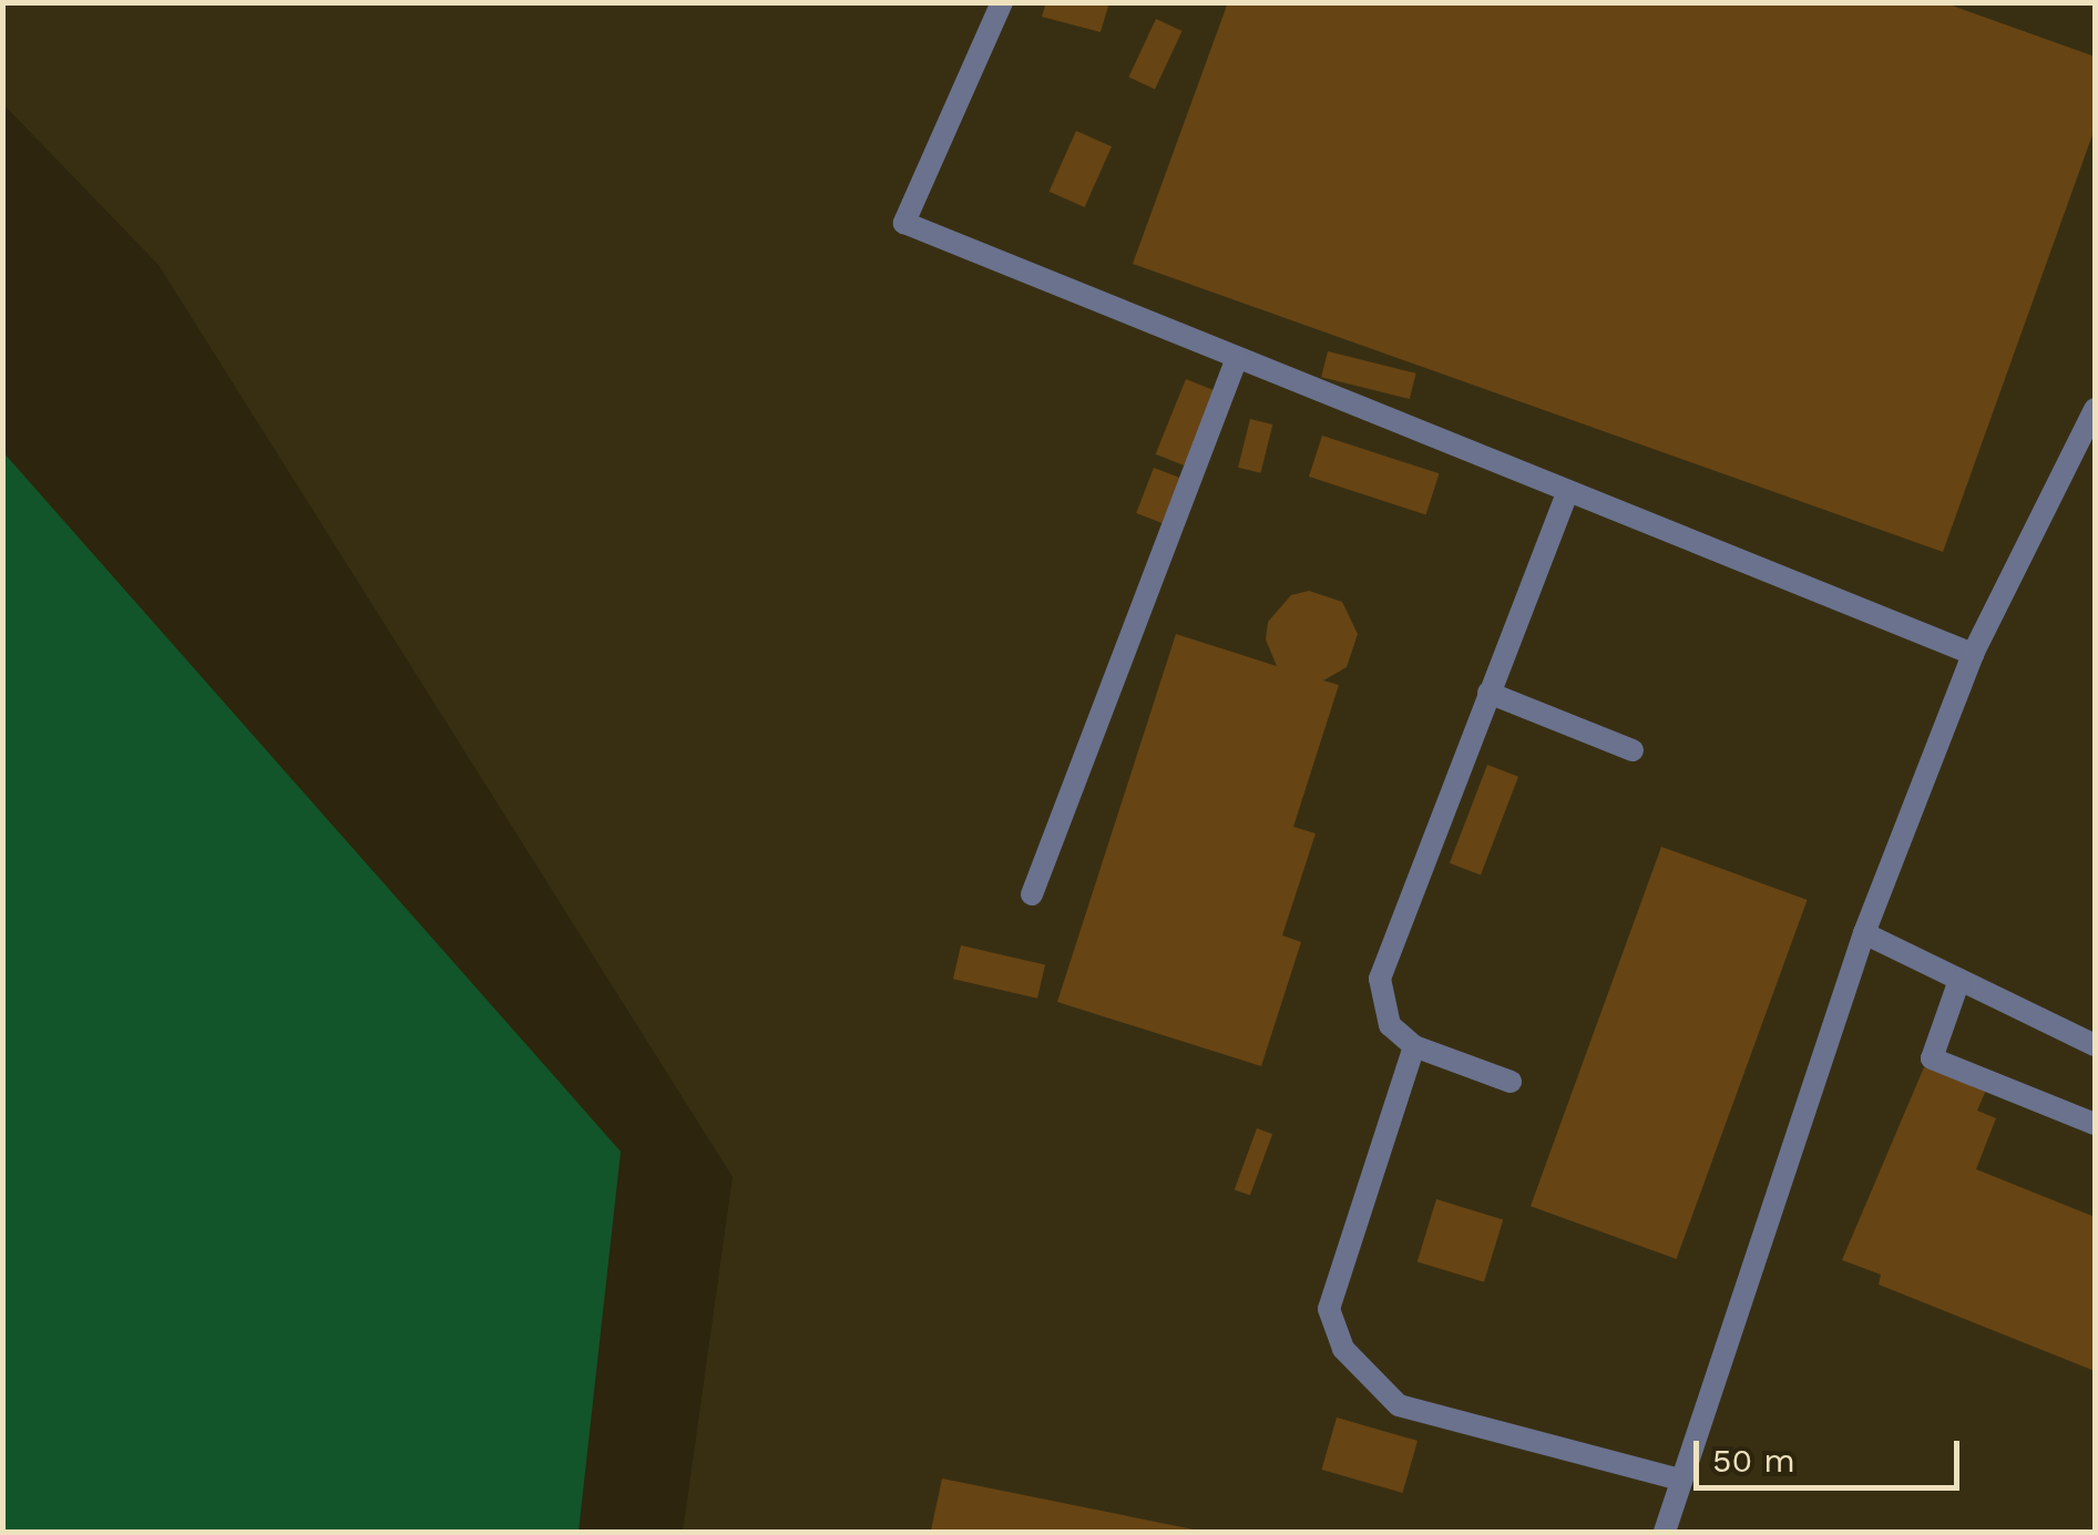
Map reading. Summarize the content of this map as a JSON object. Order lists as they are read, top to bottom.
{
  "scale_bar": "50 m"
}
